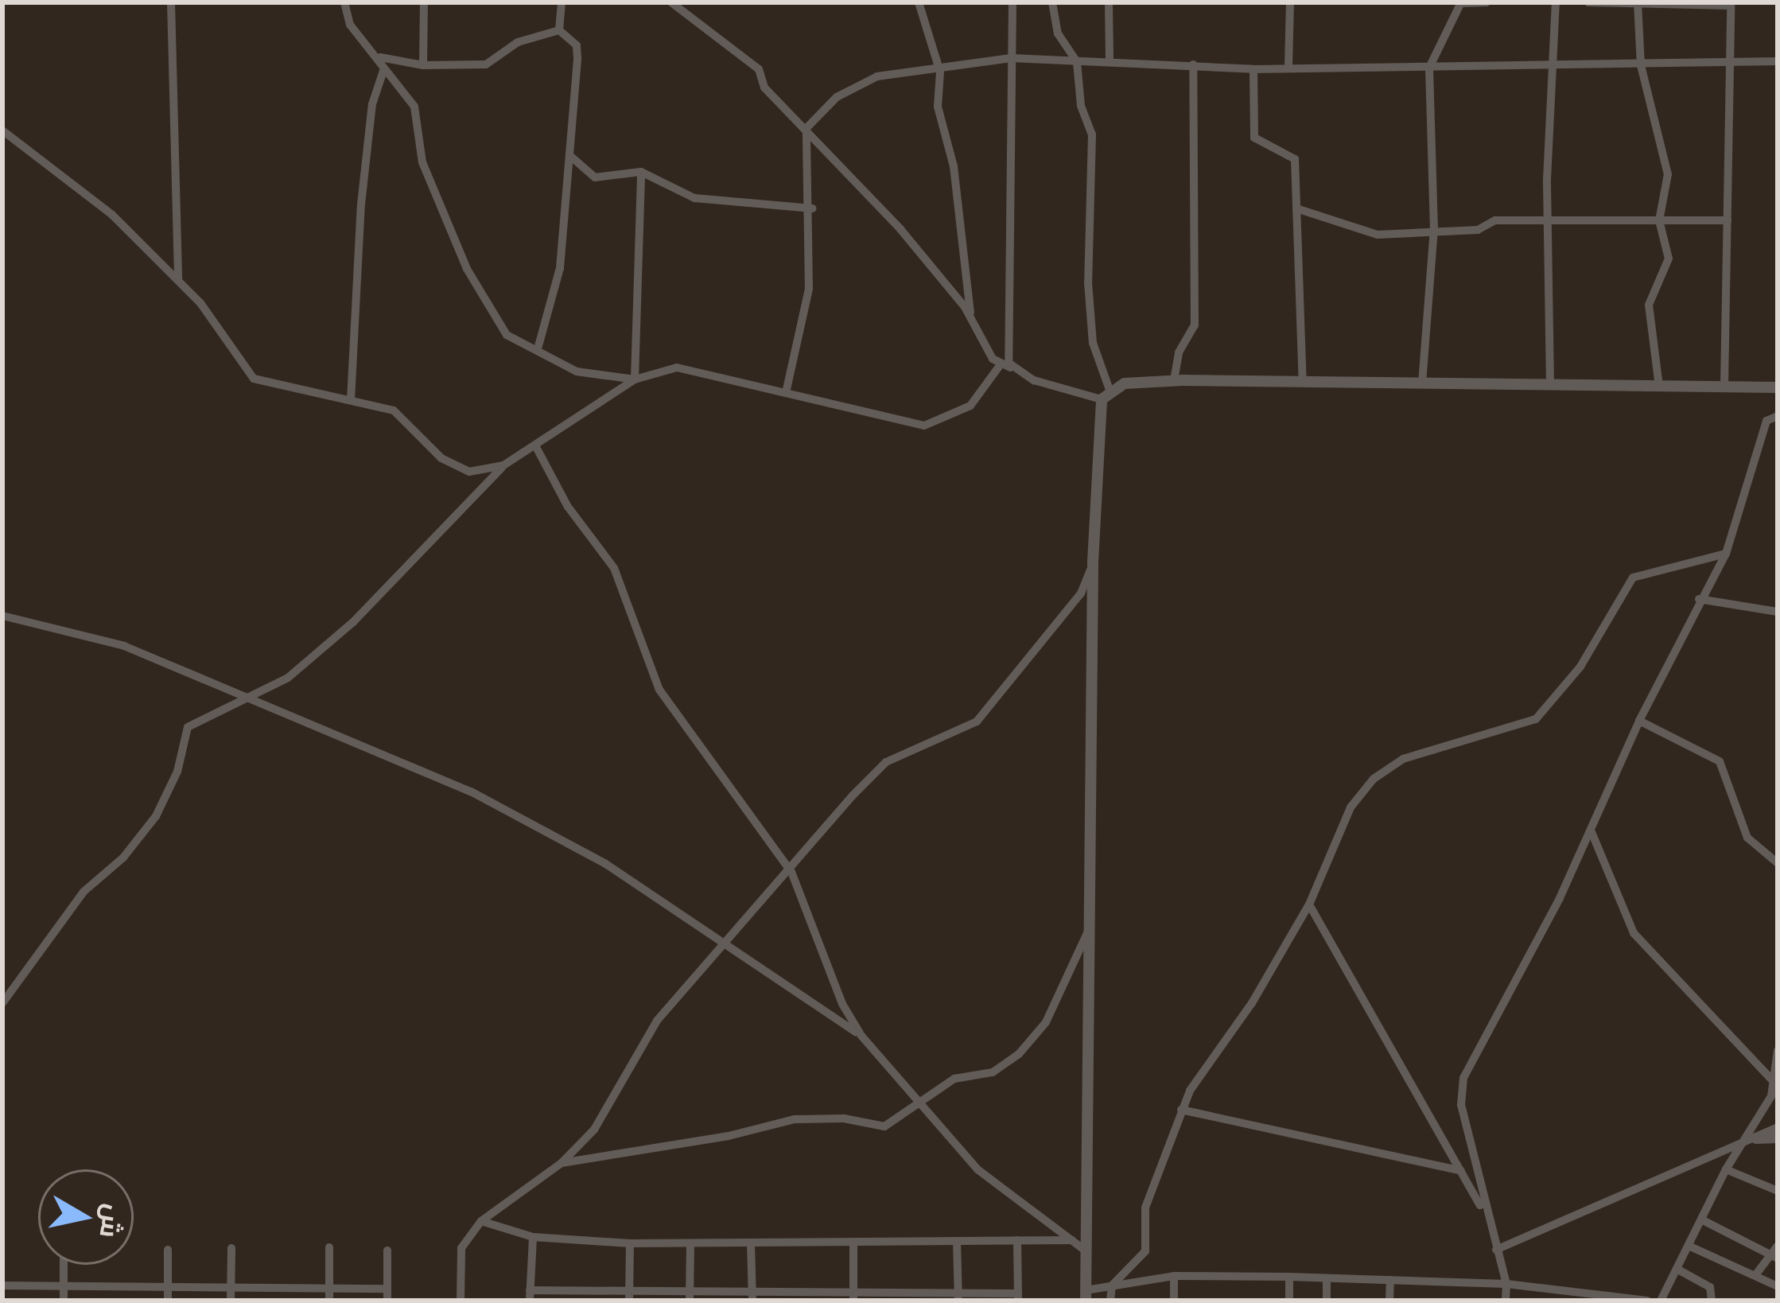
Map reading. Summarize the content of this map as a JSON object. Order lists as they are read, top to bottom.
{
  "north": "right"
}
